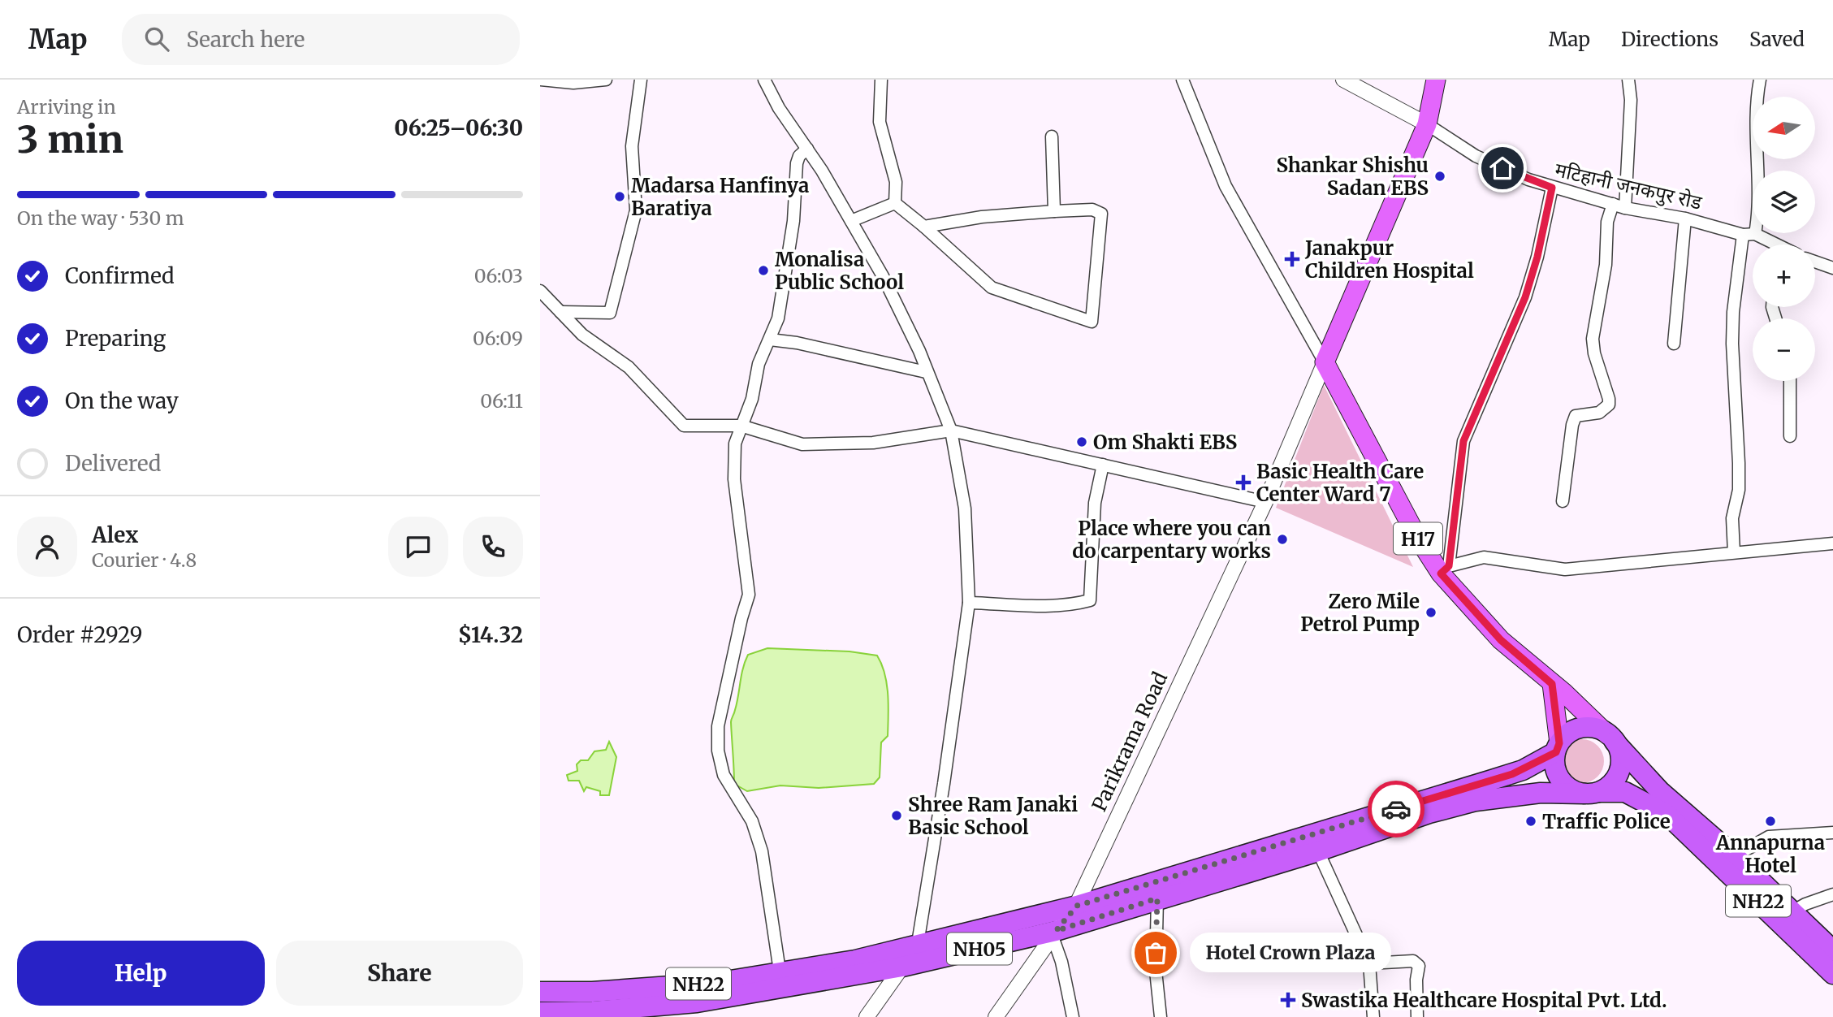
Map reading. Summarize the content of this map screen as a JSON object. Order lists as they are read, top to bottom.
{
  "streets": {
    "highway": ["NH22", "NH05"],
    "main road": ["H17"],
    "street": ["मटिहानी जनकपुर रोड", "Parikrama Road"]
  },
  "crossings": [
    ["H17", "Parikrama Road"],
    ["H17", "NH22"],
    ["Parikrama Road", "NH22"],
    ["Parikrama Road", "NH05"],
    ["NH22", "NH05"]
  ],
  "places": {
    "other": [
      "Shankar Shishu Sadan EBS",
      "Madarsa Hanfinya Baratiya",
      "Monalisa Public School",
      "Om Shakti EBS",
      "Place where you can do carpentary works",
      "Zero Mile Petrol Pump",
      "Shree Ram Janaki Basic School",
      "Traffic Police",
      "Annapurna Hotel",
      "Hotel Crown Plaza"
    ],
    "health": ["Janakpur Children Hospital", "Basic Health Care Center Ward 7", "Swastika Healthcare Hospital Pvt. Ltd."]
  },
  "north": "left",
  "page": {
    "header": "Map",
    "search": "Search here",
    "nav": ["Map", "Directions", "Saved"],
    "heading": ["3 min", "Arriving in", "06:25–06:30"],
    "panel": [
      "Alex",
      "Courier · 4.8",
      "Order #2929",
      "$14.32"
    ],
    "map_buttons": ["+", "−"],
    "bar": "On the way · 530 m",
    "list": [
      ["Confirmed", "06:03"],
      ["Preparing", "06:09"],
      ["On the way", "06:11"],
      "Delivered"
    ],
    "buttons": ["Help", "Share"],
    "bubble": "Hotel Crown Plaza"
  }
}
